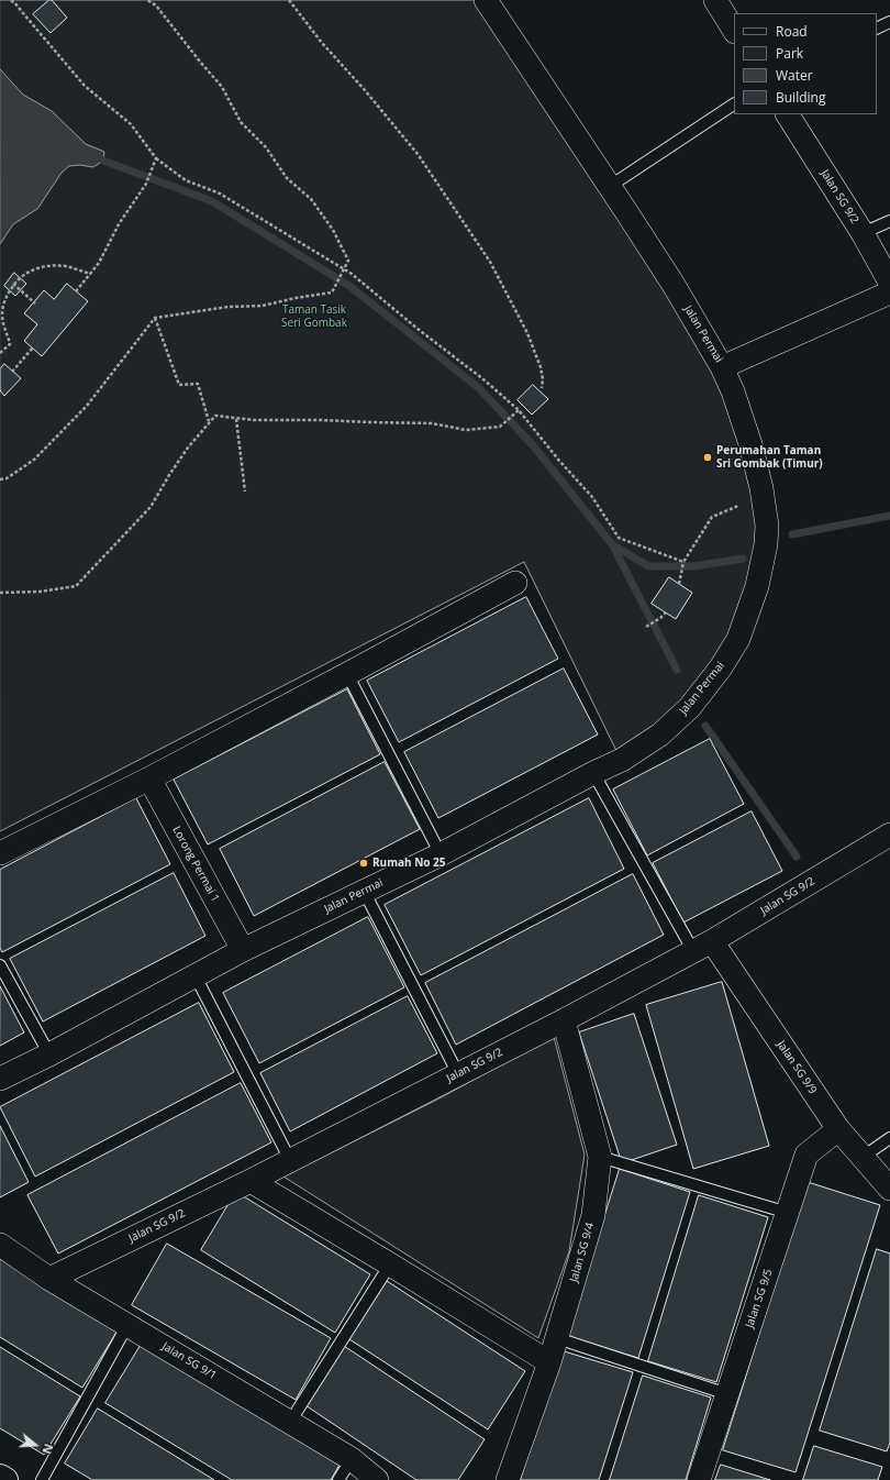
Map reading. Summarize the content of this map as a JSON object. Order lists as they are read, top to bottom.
{
  "streets": {
    "street": [
      "Jalan SG 9/2",
      "Jalan Permai",
      "Lorong Permai 1",
      "Jalan SG 9/9",
      "Jalan SG 9/4",
      "Jalan SG 9/5",
      "Jalan SG 9/1"
    ]
  },
  "crossings": [
    ["Jalan SG 9/2", "Jalan SG 9/9"],
    ["Jalan SG 9/2", "Jalan SG 9/4"],
    ["Jalan SG 9/2", "Jalan SG 9/1"],
    ["Jalan Permai", "Lorong Permai 1"],
    ["Jalan SG 9/9", "Jalan SG 9/5"]
  ],
  "parks": ["Taman Tasik Seri Gombak"],
  "places": ["Perumahan Taman Sri Gombak (Timur)", "Rumah No 25"],
  "legend": [
    "Road",
    "Park",
    "Water",
    "Building"
  ],
  "north": "right"
}
